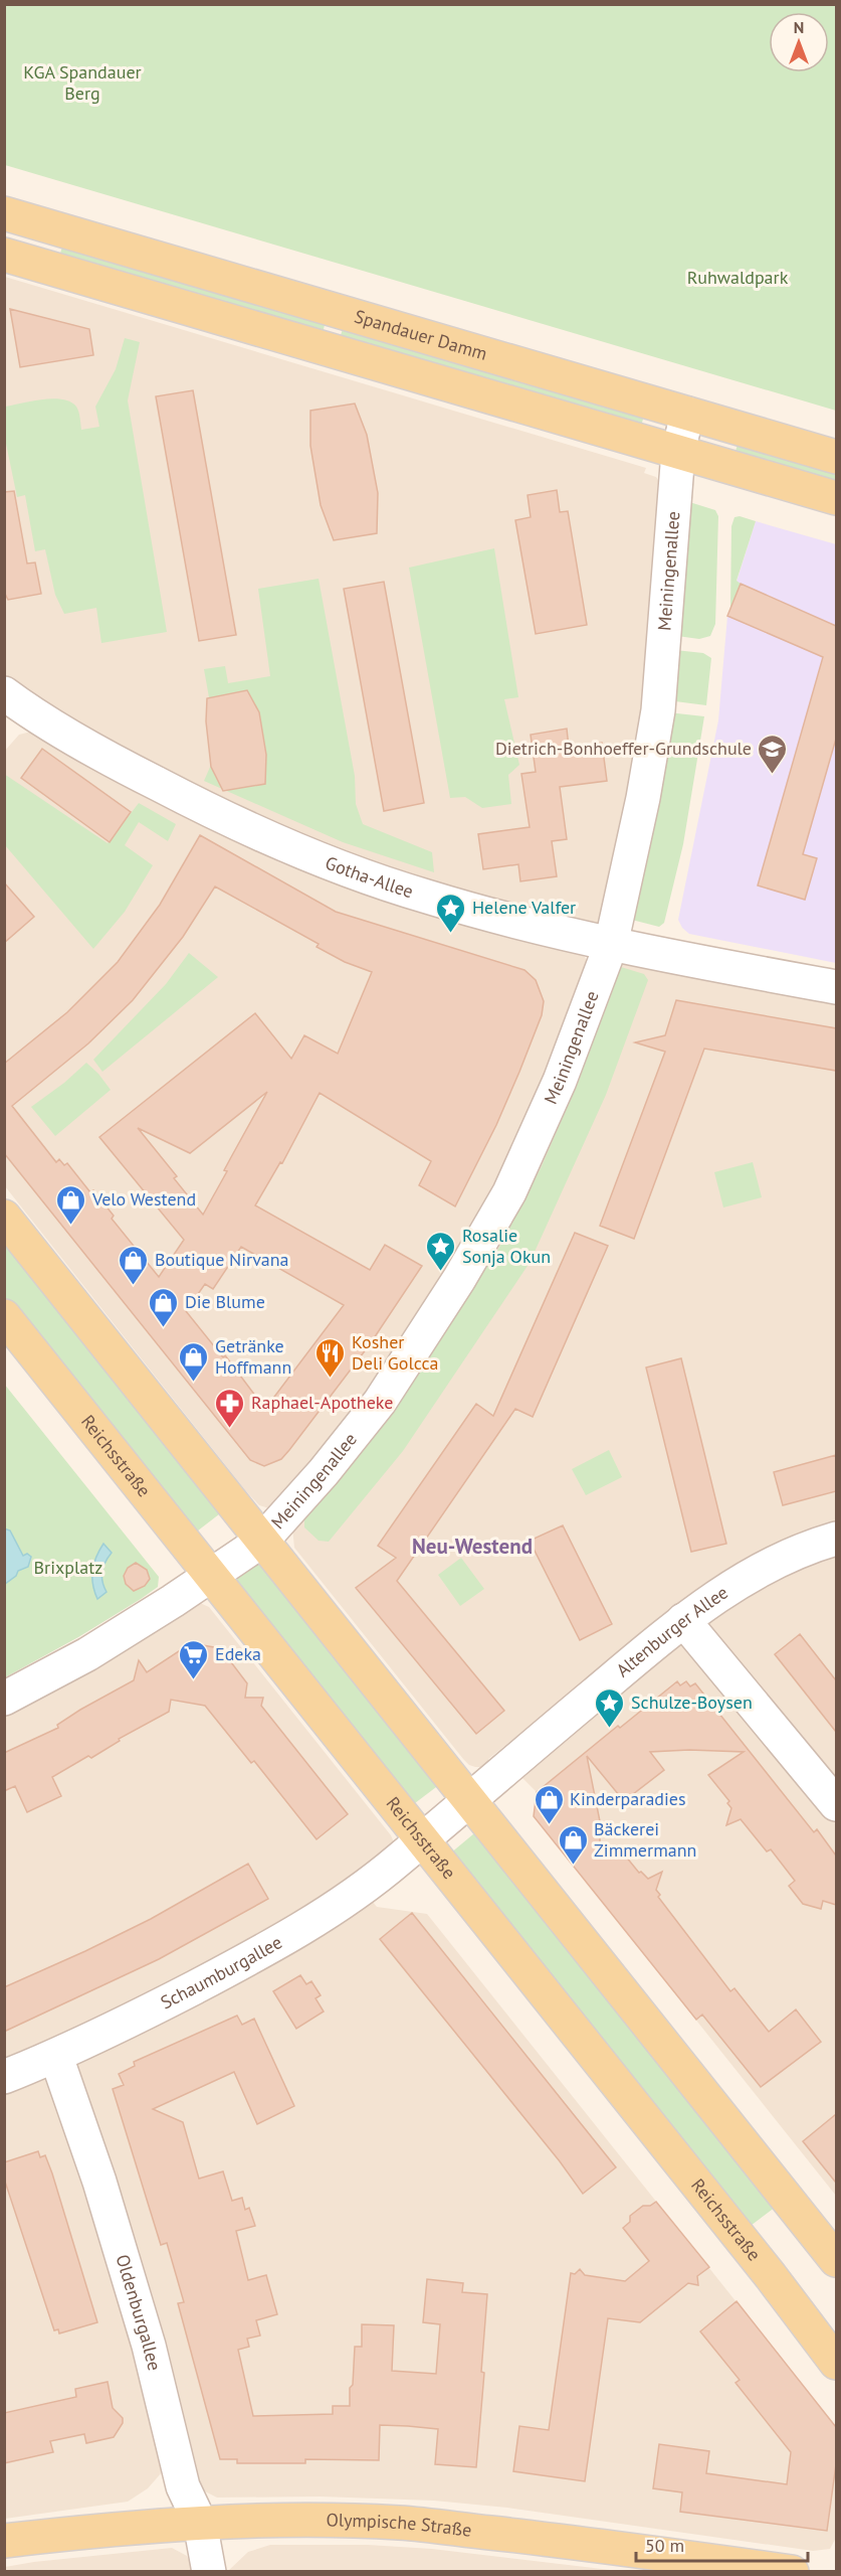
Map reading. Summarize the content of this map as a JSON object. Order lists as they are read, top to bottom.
{
  "streets": {
    "main road": ["Spandauer Damm", "Reichsstraße", "Olympische Straße"],
    "street": [
      "Meiningenallee",
      "Gotha-Allee",
      "Altenburger Allee",
      "Schaumburgallee",
      "Oldenburgallee"
    ]
  },
  "crossings": [
    ["Spandauer Damm", "Meiningenallee"],
    ["Meiningenallee", "Gotha-Allee"],
    ["Meiningenallee", "Reichsstraße"],
    ["Reichsstraße", "Altenburger Allee"],
    ["Reichsstraße", "Schaumburgallee"],
    ["Altenburger Allee", "Schaumburgallee"],
    ["Schaumburgallee", "Oldenburgallee"],
    ["Oldenburgallee", "Olympische Straße"]
  ],
  "districts": ["Neu-Westend"],
  "parks": ["KGA Spandauer Berg", "Ruhwaldpark", "Brixplatz"],
  "places": {
    "school or university": ["Dietrich-Bonhoeffer-Grundschule"],
    "place": ["Helene Valfer", "Rosalie Sonja Okun", "Schulze-Boysen"],
    "shop": [
      "Velo Westend",
      "Boutique Nirvana",
      "Die Blume",
      "Getränke Hoffmann",
      "Kinderparadies",
      "Bäckerei Zimmermann"
    ],
    "restaurant": ["Kosher Deli Golcca"],
    "pharmacy": ["Raphael-Apotheke"],
    "supermarket": ["Edeka"]
  },
  "scale_bar": "50 m",
  "north": "top"
}
